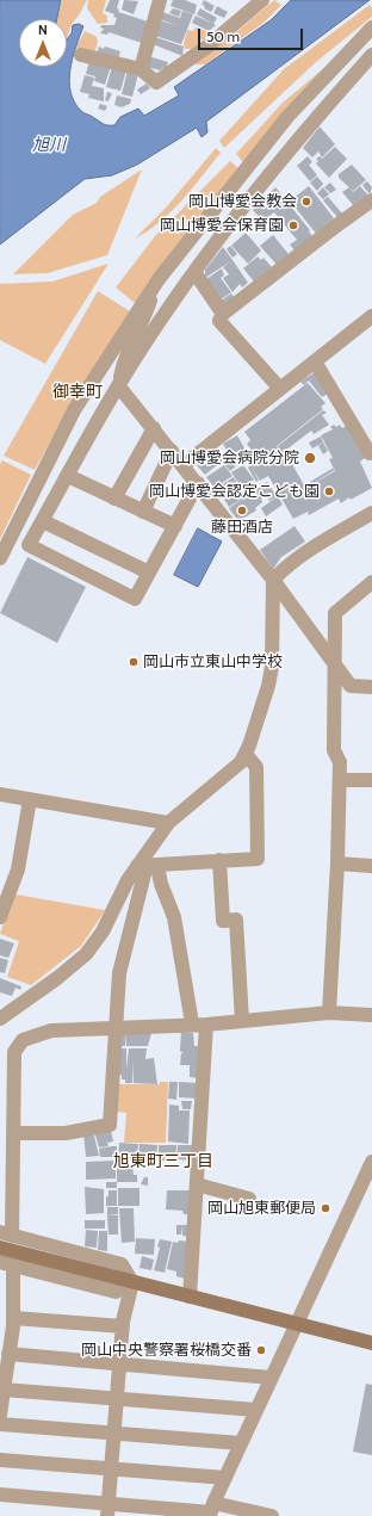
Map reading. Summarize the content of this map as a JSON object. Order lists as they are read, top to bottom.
{
  "districts": ["御幸町", "旭東町三丁目"],
  "water": ["旭川"],
  "places": [
    "岡山博愛会教会",
    "岡山博愛会保育園",
    "岡山博愛会病院分院",
    "岡山博愛会認定こども園",
    "藤田酒店",
    "岡山市立東山中学校",
    "岡山旭東郵便局",
    "岡山中央警察署桜橋交番"
  ],
  "scale_bar": "50 m",
  "north": "top"
}
